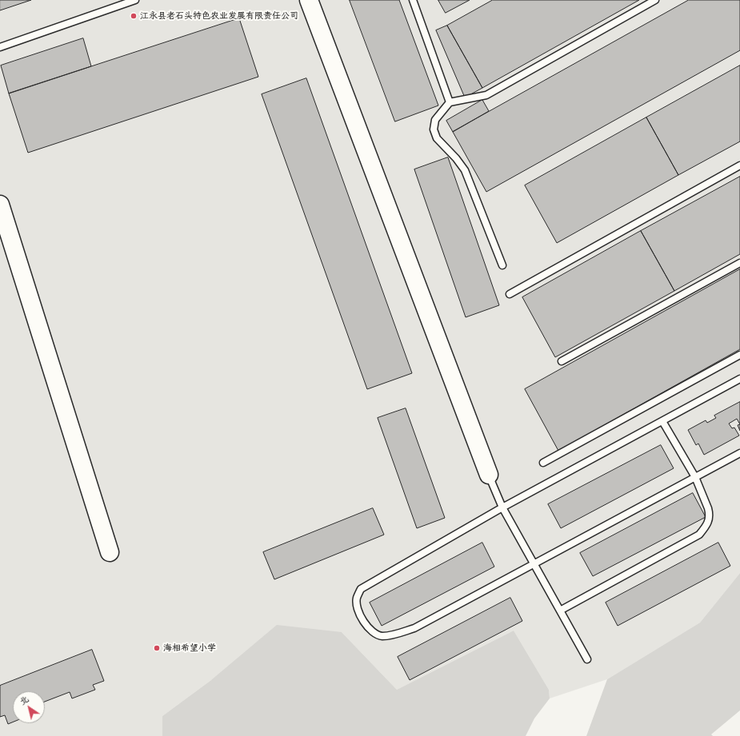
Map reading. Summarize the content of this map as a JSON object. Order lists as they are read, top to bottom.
{
  "places": ["江永县老石头特色农业发展有限责任公司", "海相希望小学"],
  "north": "top left"
}
